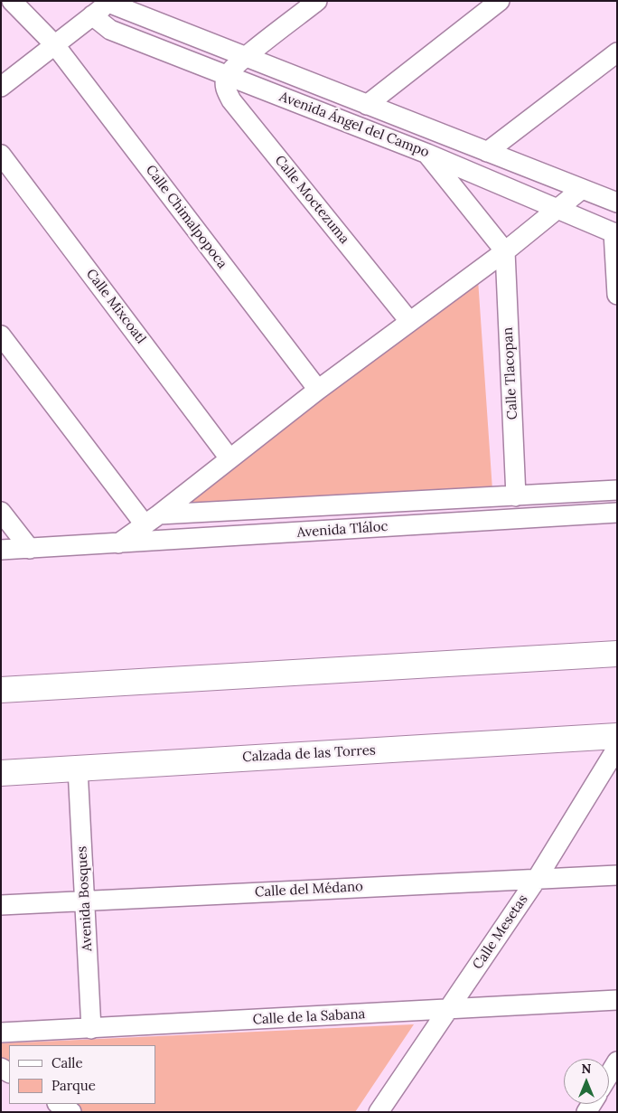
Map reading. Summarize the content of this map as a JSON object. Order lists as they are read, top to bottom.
{
  "streets": {
    "main road": ["Calzada de las Torres"],
    "street": [
      "Avenida Ángel del Campo",
      "Calle Moctezuma",
      "Calle Chimalpopoca",
      "Calle Mixcoatl",
      "Calle Tlacopan",
      "Avenida Tláloc",
      "Calle del Médano",
      "Avenida Bosques",
      "Calle Mesetas",
      "Calle de la Sabana"
    ]
  },
  "crossings": [
    ["Avenida Ángel del Campo", "Calle Moctezuma"],
    ["Calle Tlacopan", "Avenida Tláloc"],
    ["Calzada de las Torres", "Avenida Bosques"],
    ["Calle del Médano", "Avenida Bosques"],
    ["Calle del Médano", "Calle Mesetas"],
    ["Avenida Bosques", "Calle de la Sabana"],
    ["Calle Mesetas", "Calle de la Sabana"]
  ],
  "legend": ["Calle", "Parque"],
  "north": "top"
}
